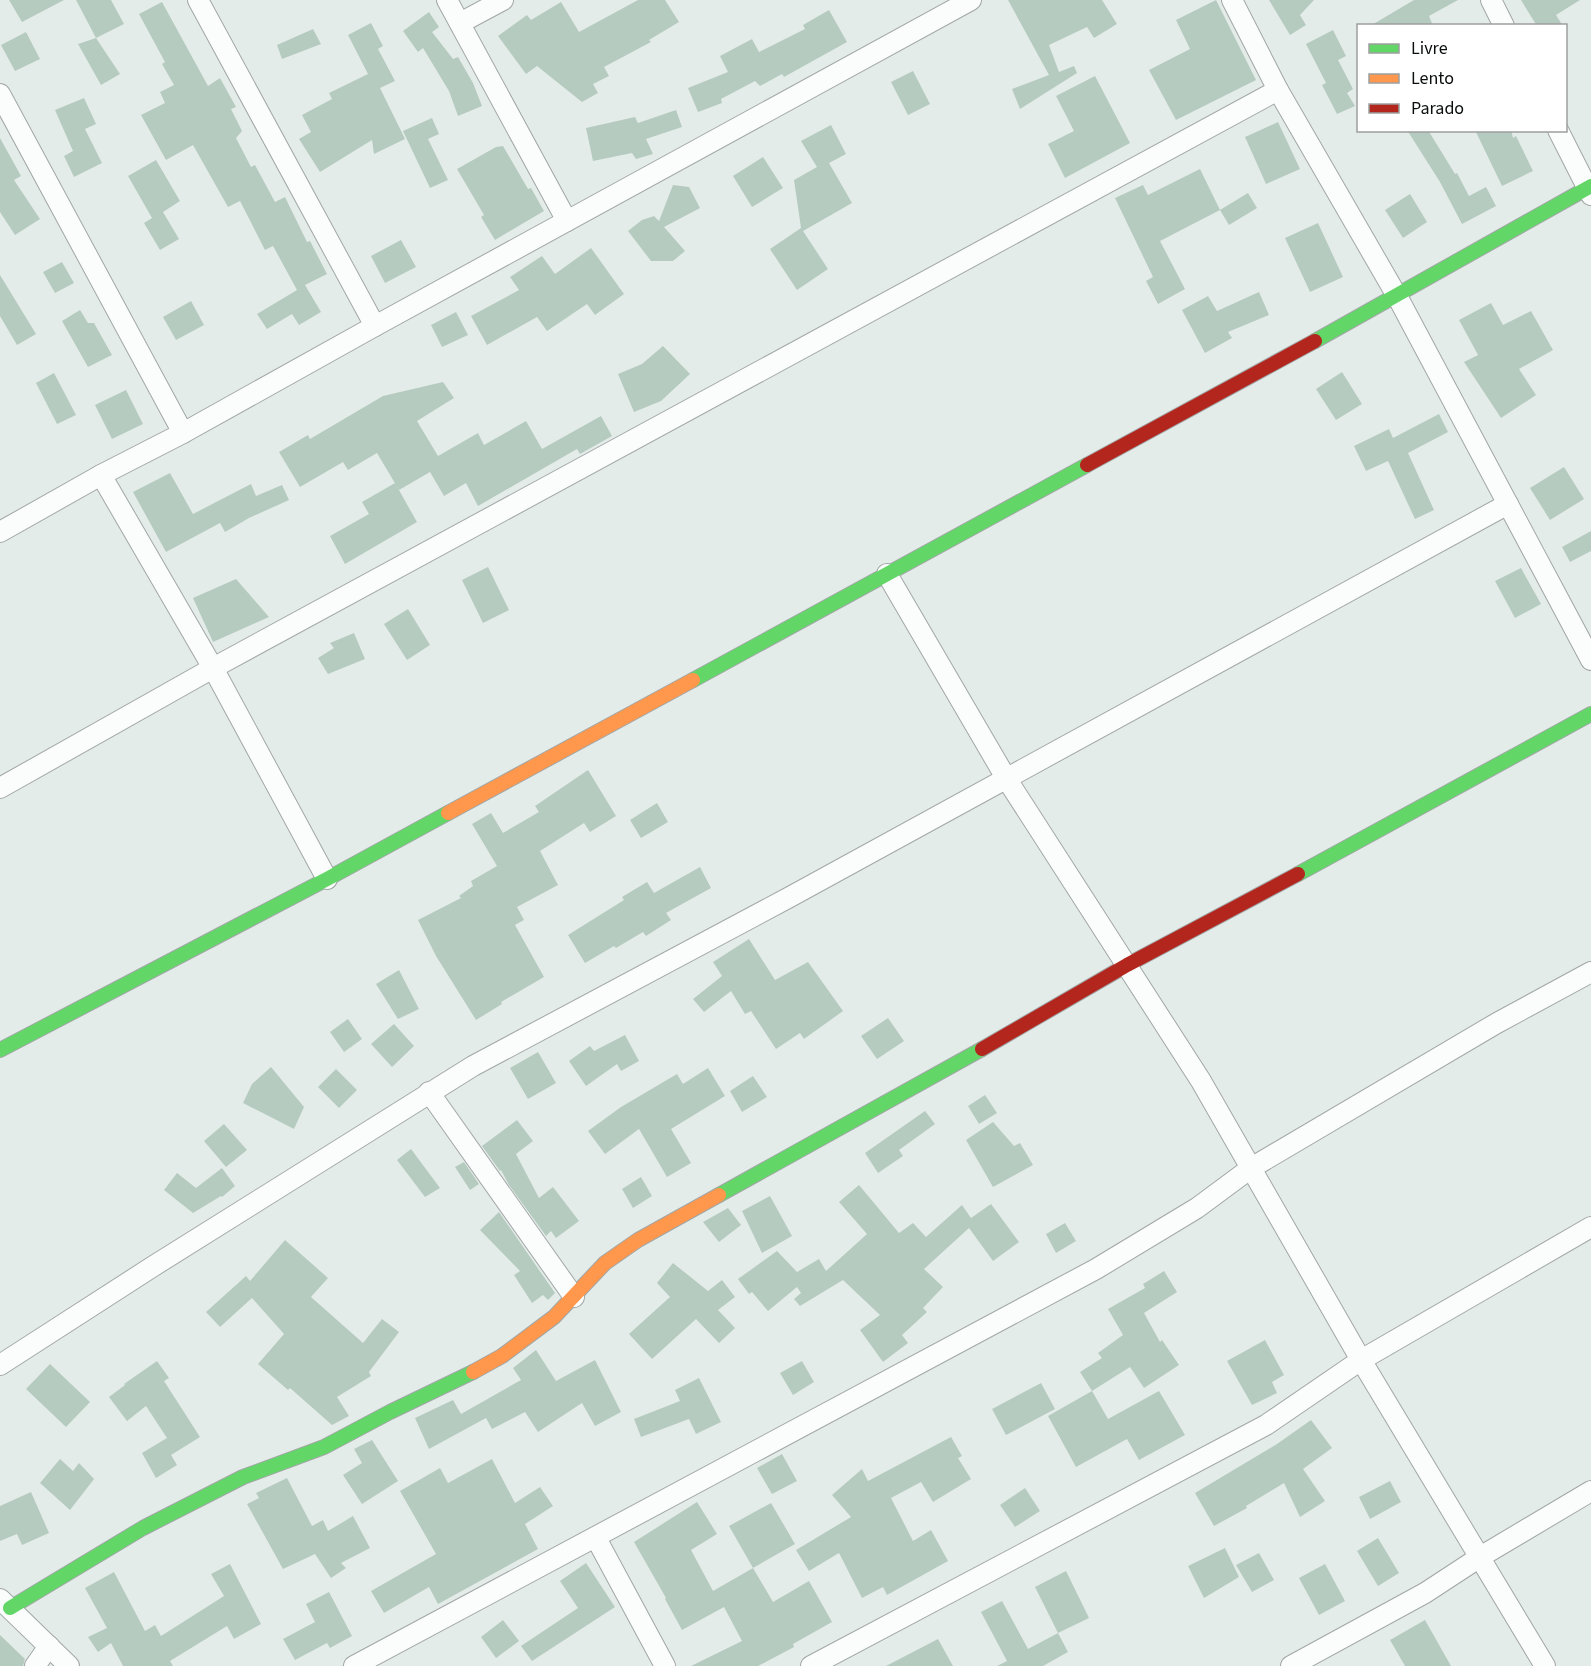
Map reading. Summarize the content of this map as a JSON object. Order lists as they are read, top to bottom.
{
  "legend": ["Livre", "Lento", "Parado"]
}
